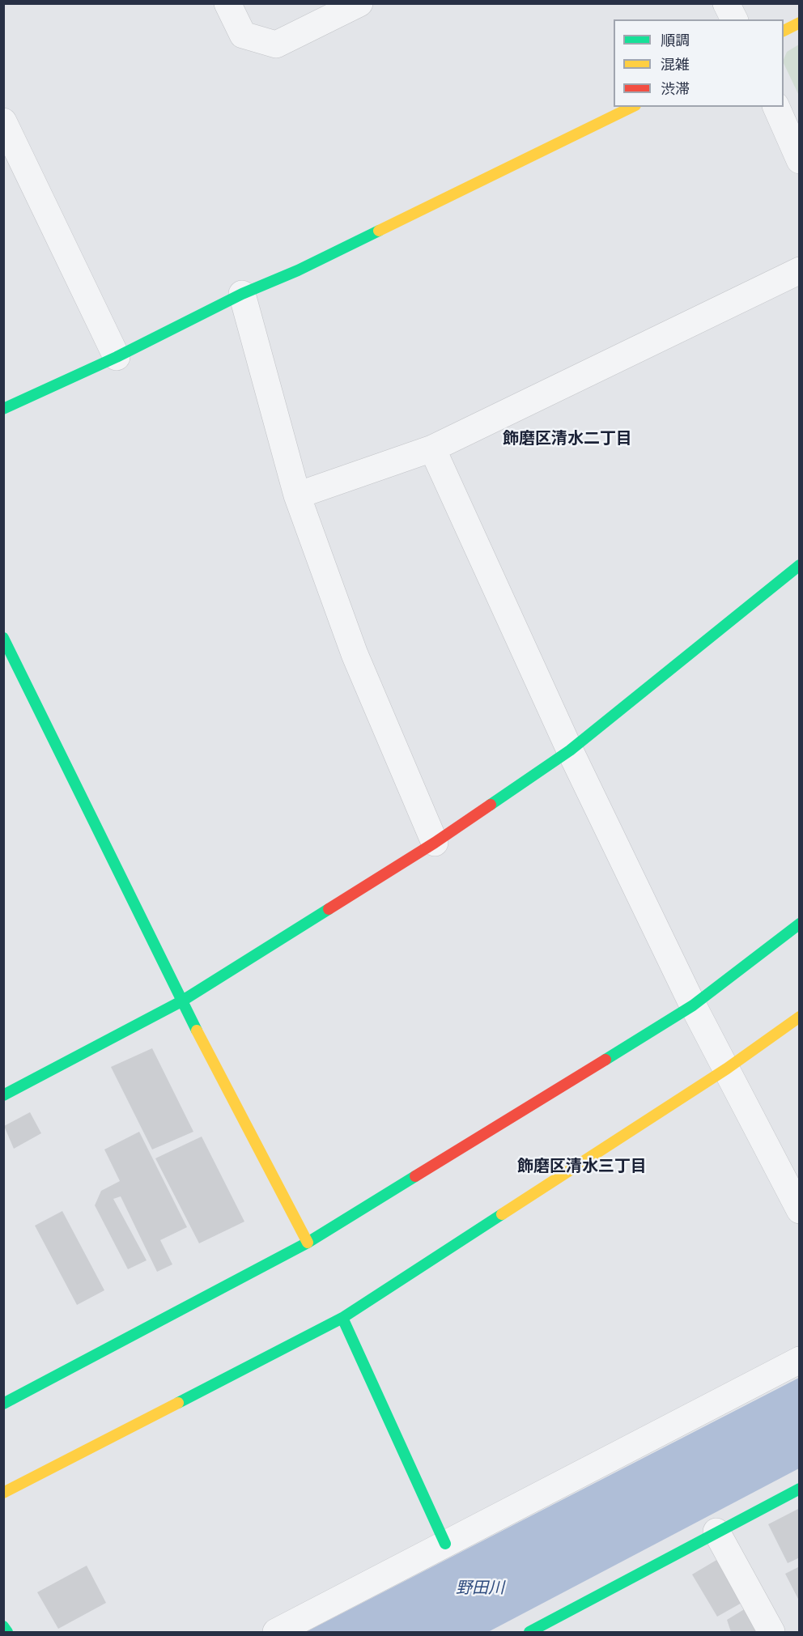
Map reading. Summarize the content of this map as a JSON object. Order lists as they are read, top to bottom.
{
  "districts": ["飾磨区清水二丁目", "飾磨区清水三丁目"],
  "water": ["野田川"],
  "legend": ["順調", "混雑", "渋滞"]
}
